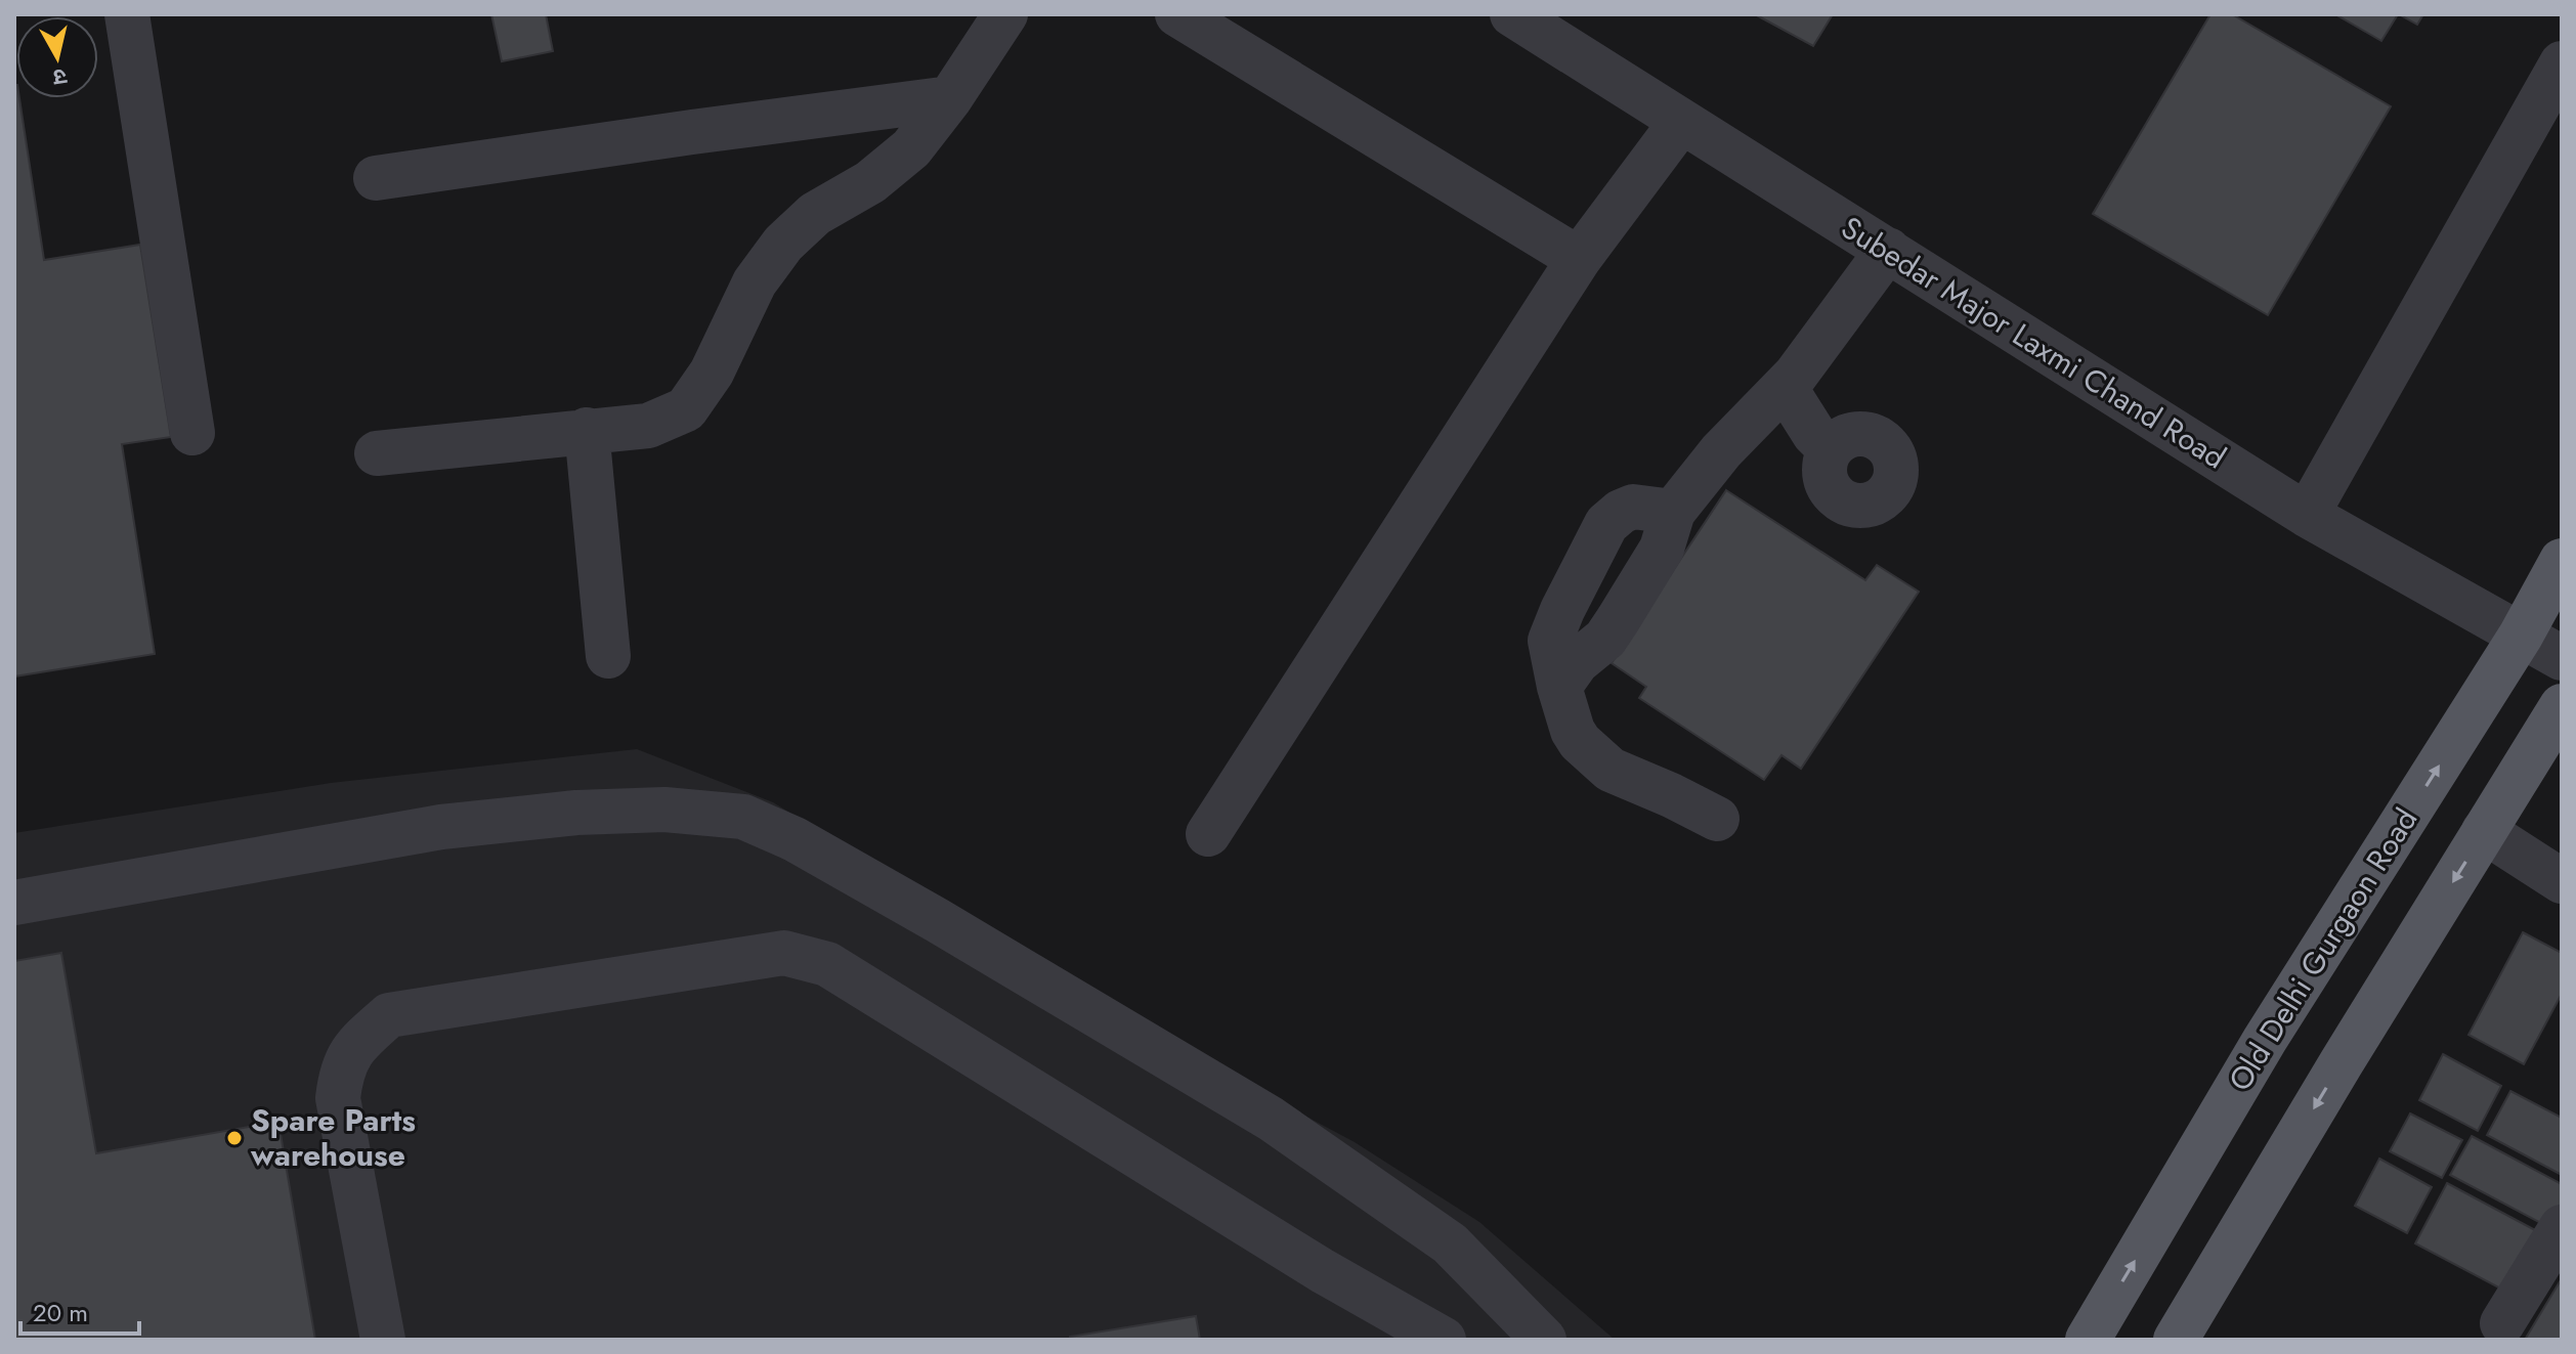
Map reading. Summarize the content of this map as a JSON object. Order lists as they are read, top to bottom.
{
  "streets": {
    "main road": ["Old Delhi Gurgaon Road"],
    "street": ["Subedar Major Laxmi Chand Road"]
  },
  "crossings": [
    ["Subedar Major Laxmi Chand Road", "Old Delhi Gurgaon Road"]
  ],
  "places": ["Spare Parts warehouse"],
  "scale_bar": "20 m",
  "north": "bottom"
}
